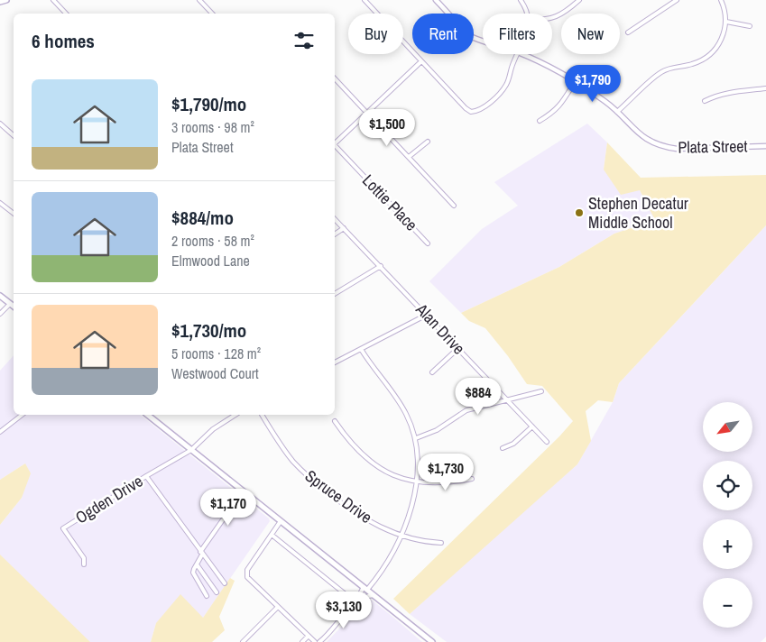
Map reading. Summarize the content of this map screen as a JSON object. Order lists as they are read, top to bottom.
{
  "streets": {
    "street": [
      "Plata Street",
      "Lottie Place",
      "Alan Drive",
      "Spruce Drive",
      "Ogden Drive"
    ]
  },
  "places": ["Stephen Decatur Middle School"],
  "north": "bottom left",
  "page": {
    "chip": [
      "Buy",
      "Rent",
      "Filters",
      "New"
    ],
    "heading": "6 homes",
    "price": [
      "$1,790",
      "$1,500",
      "$884",
      "$1,730",
      "$1,170",
      "$3,130"
    ],
    "list": [
      {
        "name": "$1,790/mo",
        "note": "3 rooms · 98 m² · Plata Street"
      },
      {
        "name": "$884/mo",
        "note": "2 rooms · 58 m² · Elmwood Lane"
      },
      {
        "name": "$1,730/mo",
        "note": "5 rooms · 128 m² · Westwood Court"
      }
    ],
    "map_buttons": ["+", "−"]
  }
}
